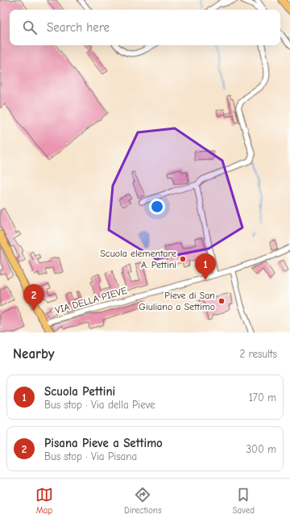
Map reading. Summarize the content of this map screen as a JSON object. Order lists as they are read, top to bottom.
{
  "streets": {
    "street": ["VIA DELLA PIEVE"]
  },
  "places": ["Scuola elementare A. Pettini", "Pieve di San Giuliano a Settimo"],
  "page": {
    "search": "Search here",
    "pins": ["1", "2"],
    "heading": ["Nearby", "2 results"],
    "list": [
      {
        "mark": "1",
        "name": "Scuola Pettini",
        "note": "Bus stop · Via della Pieve",
        "value": "170 m"
      },
      {
        "mark": "2",
        "name": "Pisana Pieve a Settimo",
        "note": "Bus stop · Via Pisana",
        "value": "300 m"
      }
    ],
    "nav": ["Map", "Directions", "Saved"]
  }
}
